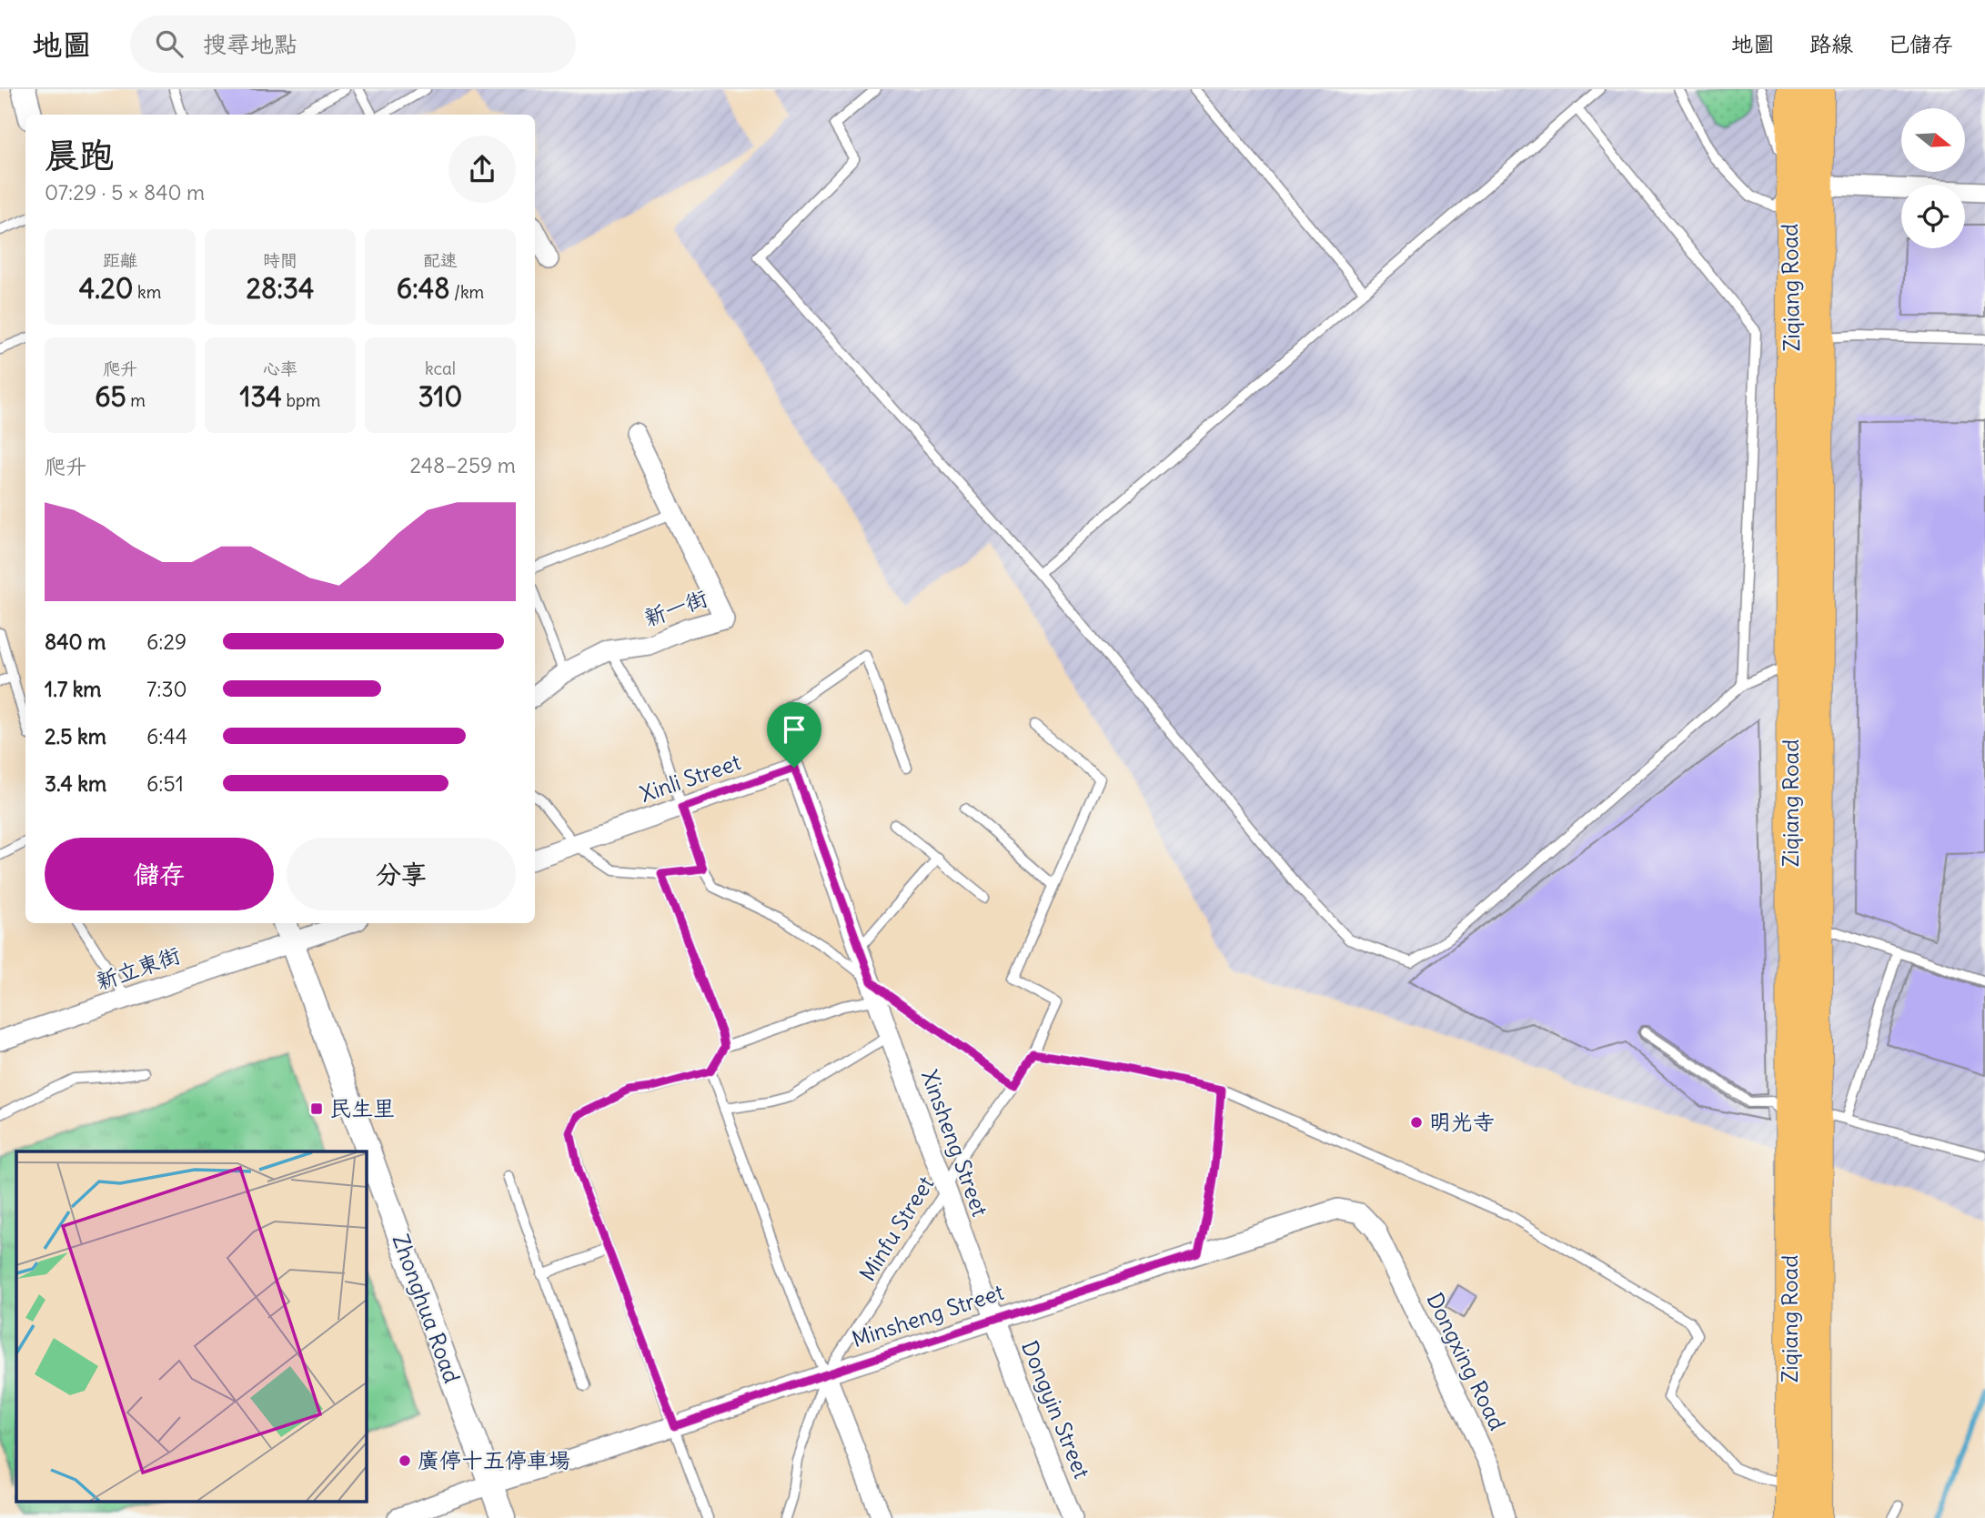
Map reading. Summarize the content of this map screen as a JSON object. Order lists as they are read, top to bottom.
{
  "streets": {
    "main road": ["Ziqiang Road"],
    "street": [
      "新一街",
      "Xinli Street",
      "新立東街",
      "Xinsheng Street",
      "Zhonghua Road",
      "Minsheng Street",
      "Dongxing Road",
      "Dongyin Street"
    ],
    "lane": ["Minfu Street"]
  },
  "crossings": [
    ["新立東街", "Zhonghua Road"],
    ["Xinsheng Street", "Minfu Street"],
    ["Xinsheng Street", "Minsheng Street"],
    ["Xinsheng Street", "Dongyin Street"],
    ["Minfu Street", "Minsheng Street"],
    ["Zhonghua Road", "Minsheng Street"],
    ["Minsheng Street", "Dongxing Road"],
    ["Minsheng Street", "Dongyin Street"]
  ],
  "places": {
    "transit": ["民生里"],
    "other": ["明光寺", "廣停十五停車場"]
  },
  "north": "right",
  "page": {
    "header": "地圖",
    "search": "搜尋地點",
    "nav": ["地圖", "路線", "已儲存"],
    "heading": ["晨跑", "07:29 · 5 × 840 m"],
    "stats": [
      ["距離", "4.20 km"],
      ["時間", "28:34"],
      ["配速", "6:48 /km"],
      ["爬升", "65 m"],
      ["心率", "134 bpm"],
      ["kcal", "310"]
    ],
    "chart": ["爬升", "248–259 m"],
    "list": [
      {
        "name": "840 m",
        "note": "6:29"
      },
      {
        "name": "1.7 km",
        "note": "7:30"
      },
      {
        "name": "2.5 km",
        "note": "6:44"
      },
      {
        "name": "3.4 km",
        "note": "6:51"
      }
    ],
    "buttons": ["儲存", "分享"]
  }
}
